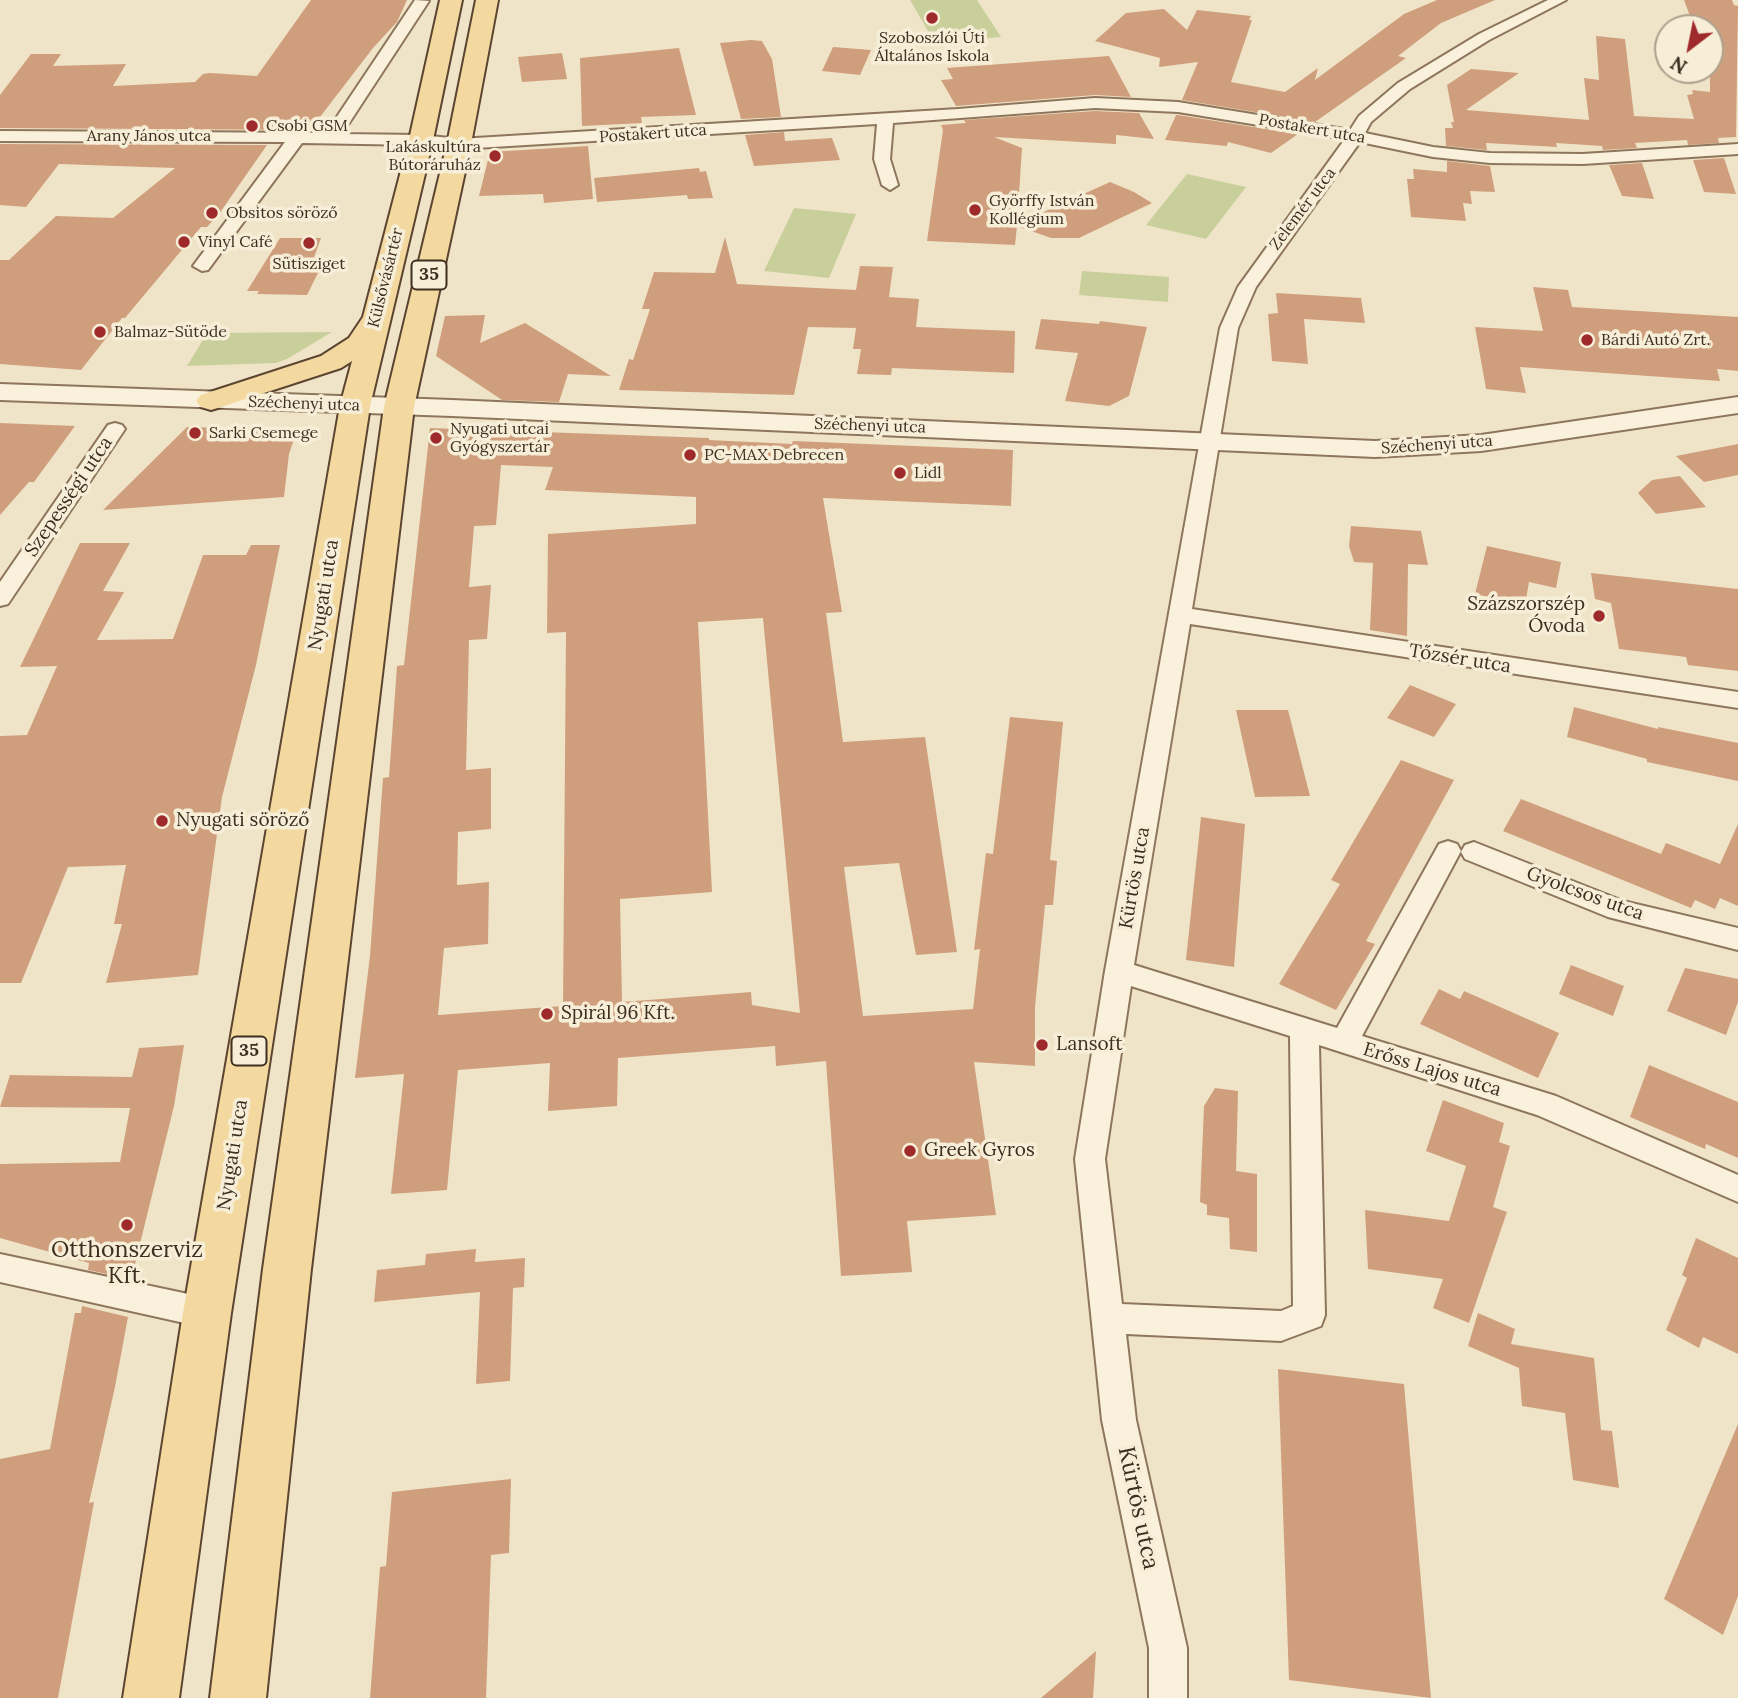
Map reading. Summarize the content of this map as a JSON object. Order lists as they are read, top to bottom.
{
  "streets": {
    "main road": ["35", "Külsővásártér", "Nyugati utca"],
    "street": [
      "Postakert utca",
      "Arany János utca",
      "Zelemér utca",
      "Széchenyi utca",
      "Szepességi utca",
      "Tőzsér utca",
      "Kürtös utca",
      "Gyolcsos utca",
      "Erőss Lajos utca"
    ]
  },
  "crossings": [
    ["Postakert utca", "Zelemér utca"],
    ["Postakert utca", "35"],
    ["Zelemér utca", "Széchenyi utca"],
    ["Zelemér utca", "Kürtös utca"],
    ["35", "Széchenyi utca"],
    ["Külsővásártér", "Széchenyi utca"],
    ["Külsővásártér", "Nyugati utca"],
    ["Széchenyi utca", "Nyugati utca"],
    ["Széchenyi utca", "Kürtös utca"],
    ["Tőzsér utca", "Kürtös utca"],
    ["Kürtös utca", "Erőss Lajos utca"],
    ["Gyolcsos utca", "Erőss Lajos utca"]
  ],
  "places": [
    "Szoboszlói Úti Általános Iskola",
    "Csobi GSM",
    "Lakáskultúra Bútoráruház",
    "Györffy István Kollégium",
    "Obsitos söröző",
    "Vinyl Café",
    "Sütisziget",
    "Balmaz-Sütöde",
    "Bárdi Autó Zrt.",
    "Sarki Csemege",
    "Nyugati utcai Gyógyszertár",
    "PC-MAX Debrecen",
    "Lidl",
    "Százszorszép Óvoda",
    "Nyugati söröző",
    "Spirál 96 Kft.",
    "Lansoft",
    "Greek Gyros",
    "Otthonszerviz Kft."
  ],
  "north": "bottom left"
}
